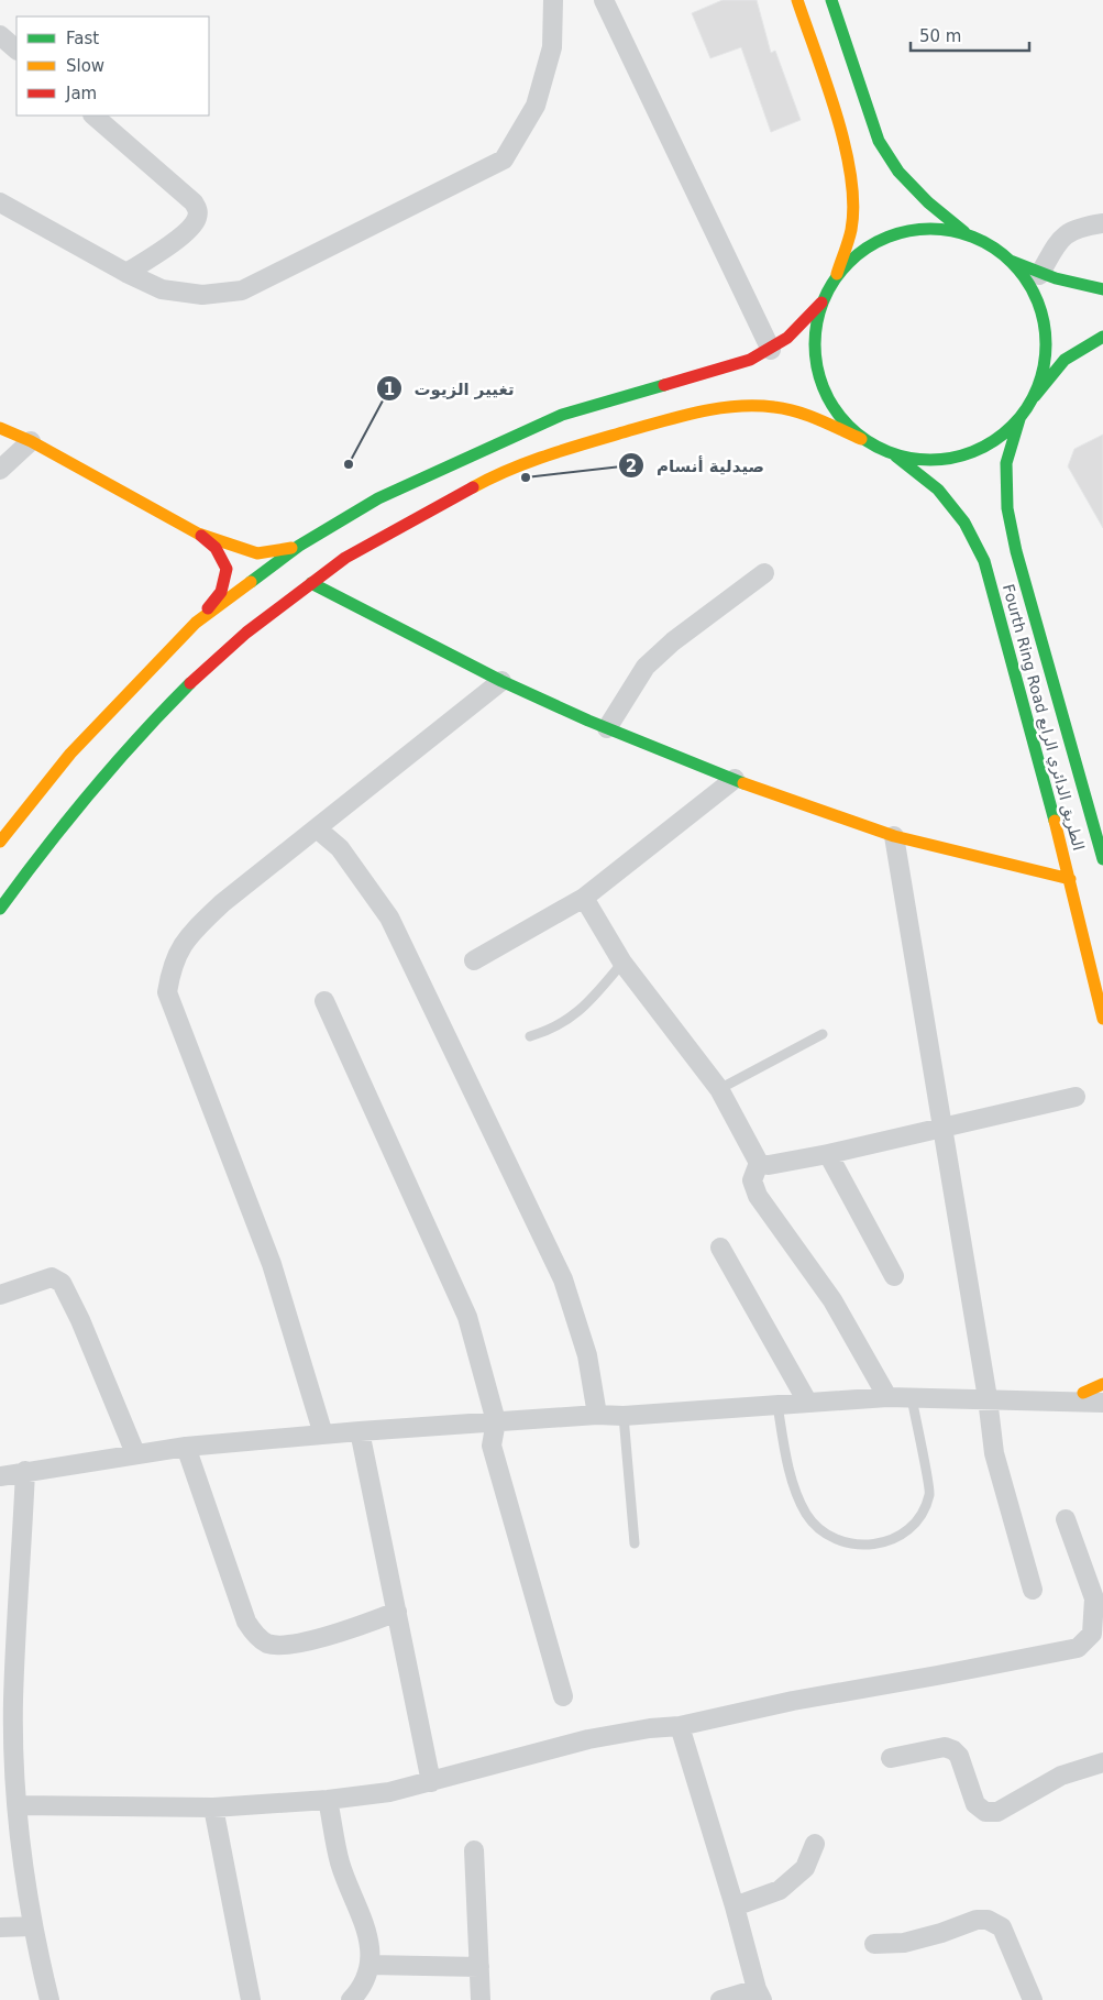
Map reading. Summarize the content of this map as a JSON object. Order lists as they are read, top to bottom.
{
  "streets": {
    "main road": ["Fourth Ring Road الطريق الدائري الرابع"]
  },
  "places": ["تغيير الزيوت", "صيدلية أنسام"],
  "legend": ["Fast", "Slow", "Jam"],
  "scale_bar": "50 m"
}
